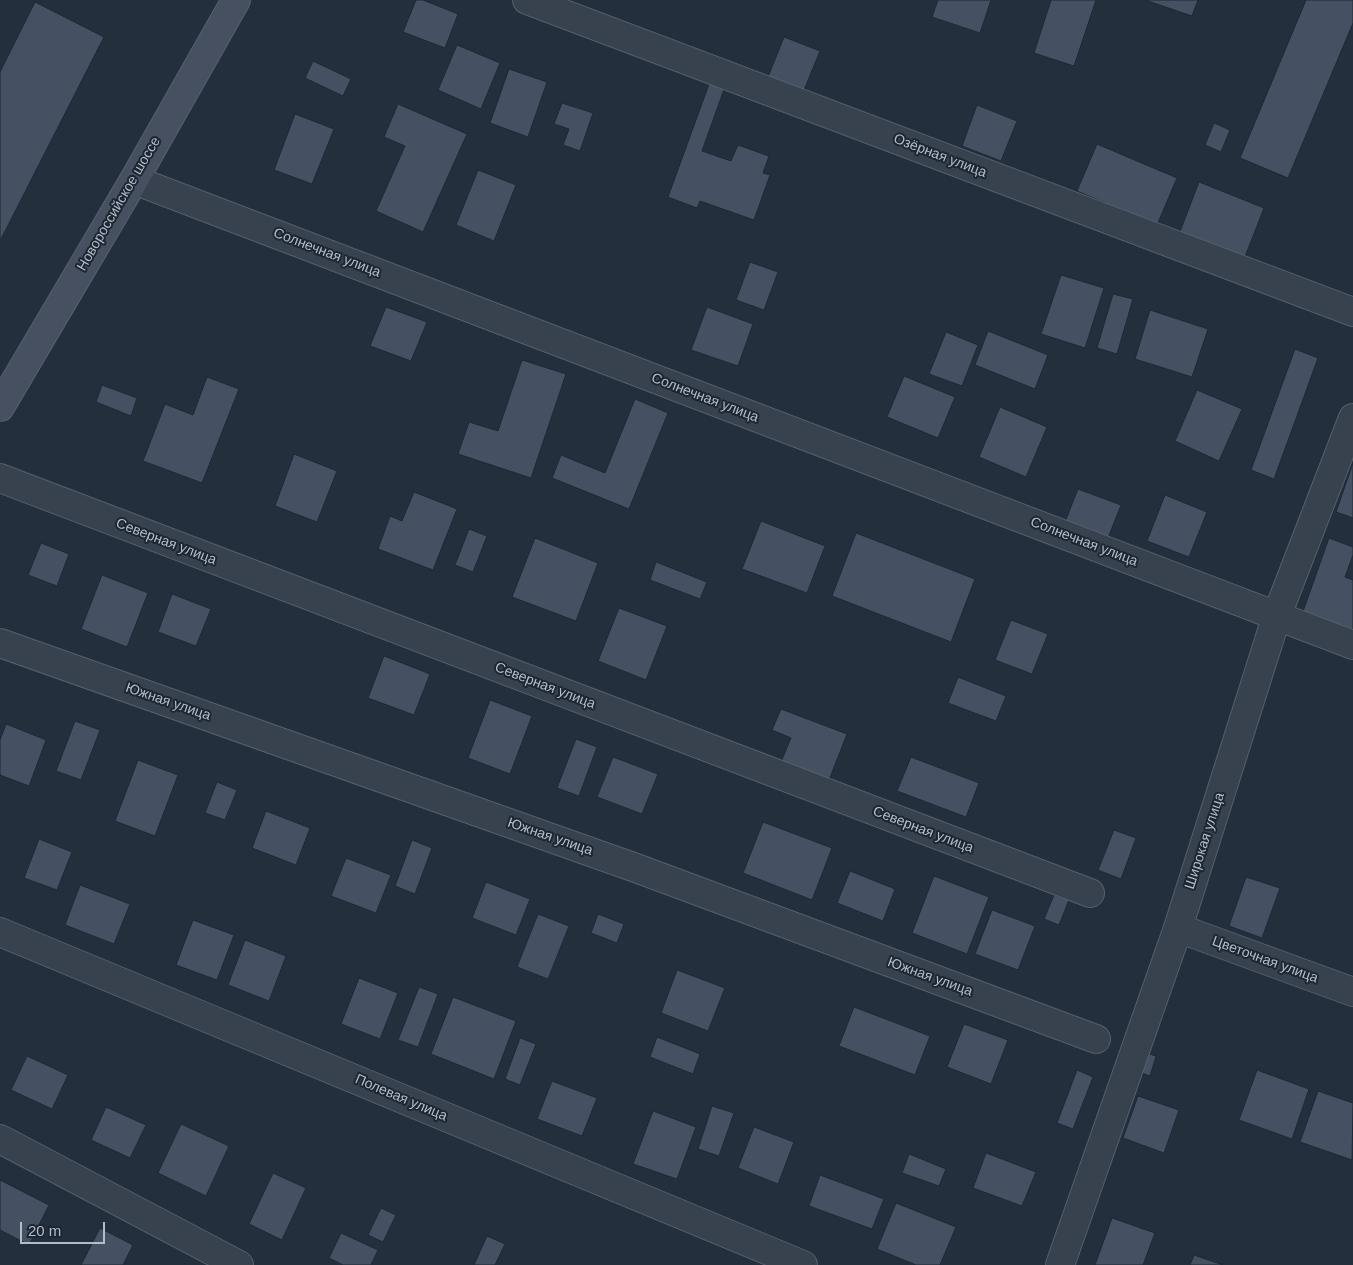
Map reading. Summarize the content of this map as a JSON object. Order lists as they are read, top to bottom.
{
  "streets": {
    "main road": ["Новороссийское шоссе"],
    "street": [
      "Озёрная улица",
      "Солнечная улица",
      "Северная улица",
      "Южная улица",
      "Широкая улица",
      "Цветочная улица",
      "Полевая улица"
    ]
  },
  "crossings": [
    ["Новороссийское шоссе", "Солнечная улица"],
    ["Солнечная улица", "Широкая улица"],
    ["Широкая улица", "Цветочная улица"]
  ],
  "scale_bar": "20 m"
}
